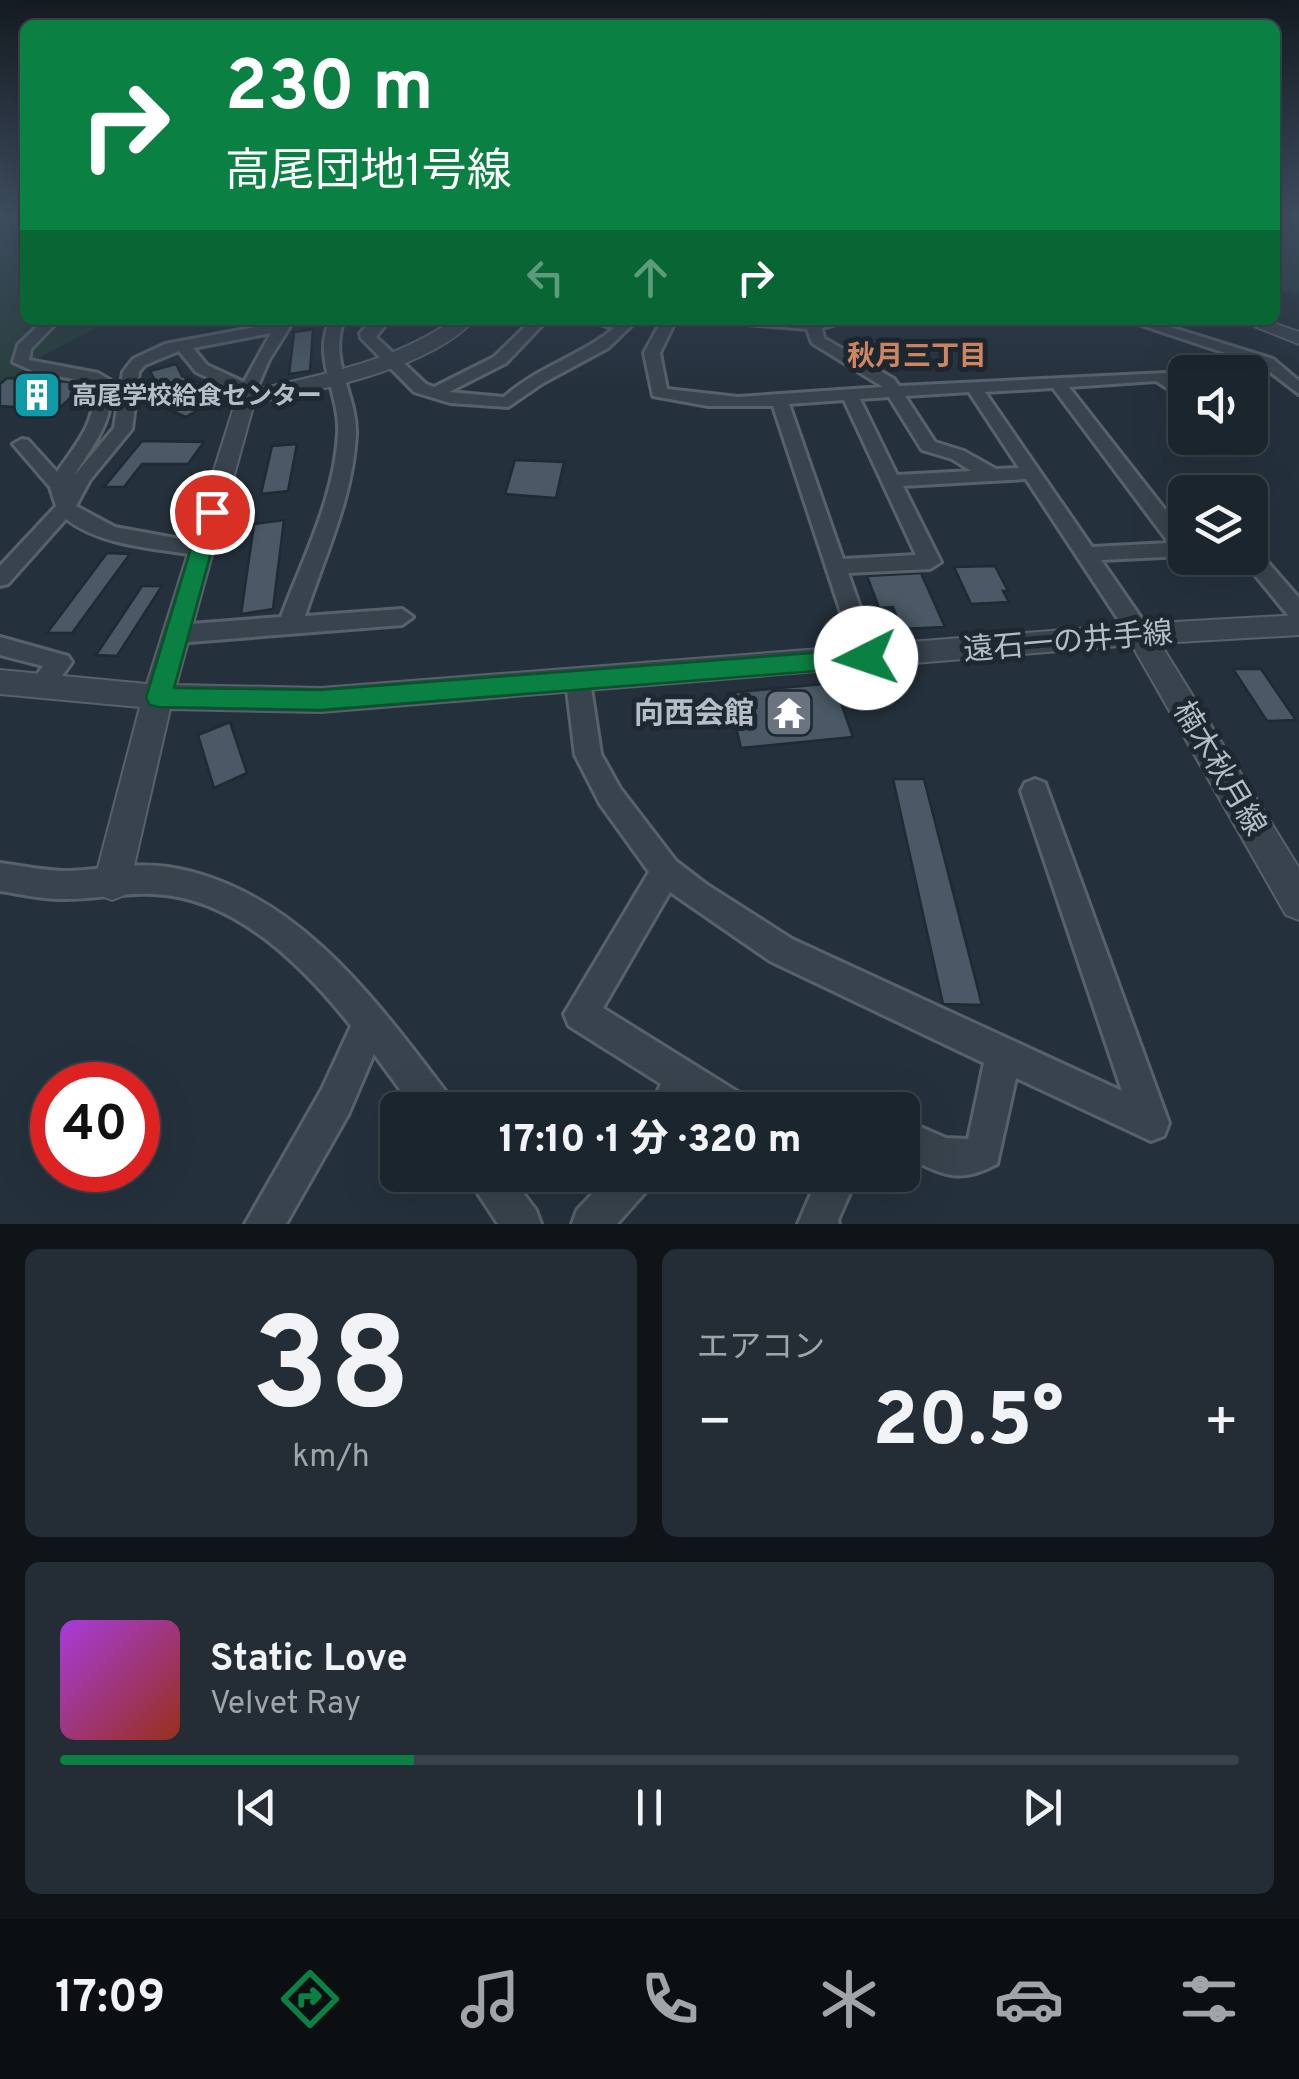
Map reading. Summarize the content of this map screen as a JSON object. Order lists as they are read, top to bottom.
{
  "streets": {
    "street": ["遠石一の井手線", "楠木秋月線"]
  },
  "crossings": [
    ["遠石一の井手線", "楠木秋月線"]
  ],
  "districts": ["秋月三丁目"],
  "places": {
    "building": ["高尾学校給食センター"],
    "temple": ["向西会館"]
  },
  "page": {
    "turn": ["230 m", "高尾団地1号線"],
    "limit": "40",
    "trip": "17:10 · 1 分 · 320 m",
    "tile": [
      ["38", "km/h"],
      "エアコン"
    ],
    "heat": ["−", "20.5°", "+"],
    "song": ["Static Love", "Velvet Ray"],
    "tabs": "17:09"
  }
}
